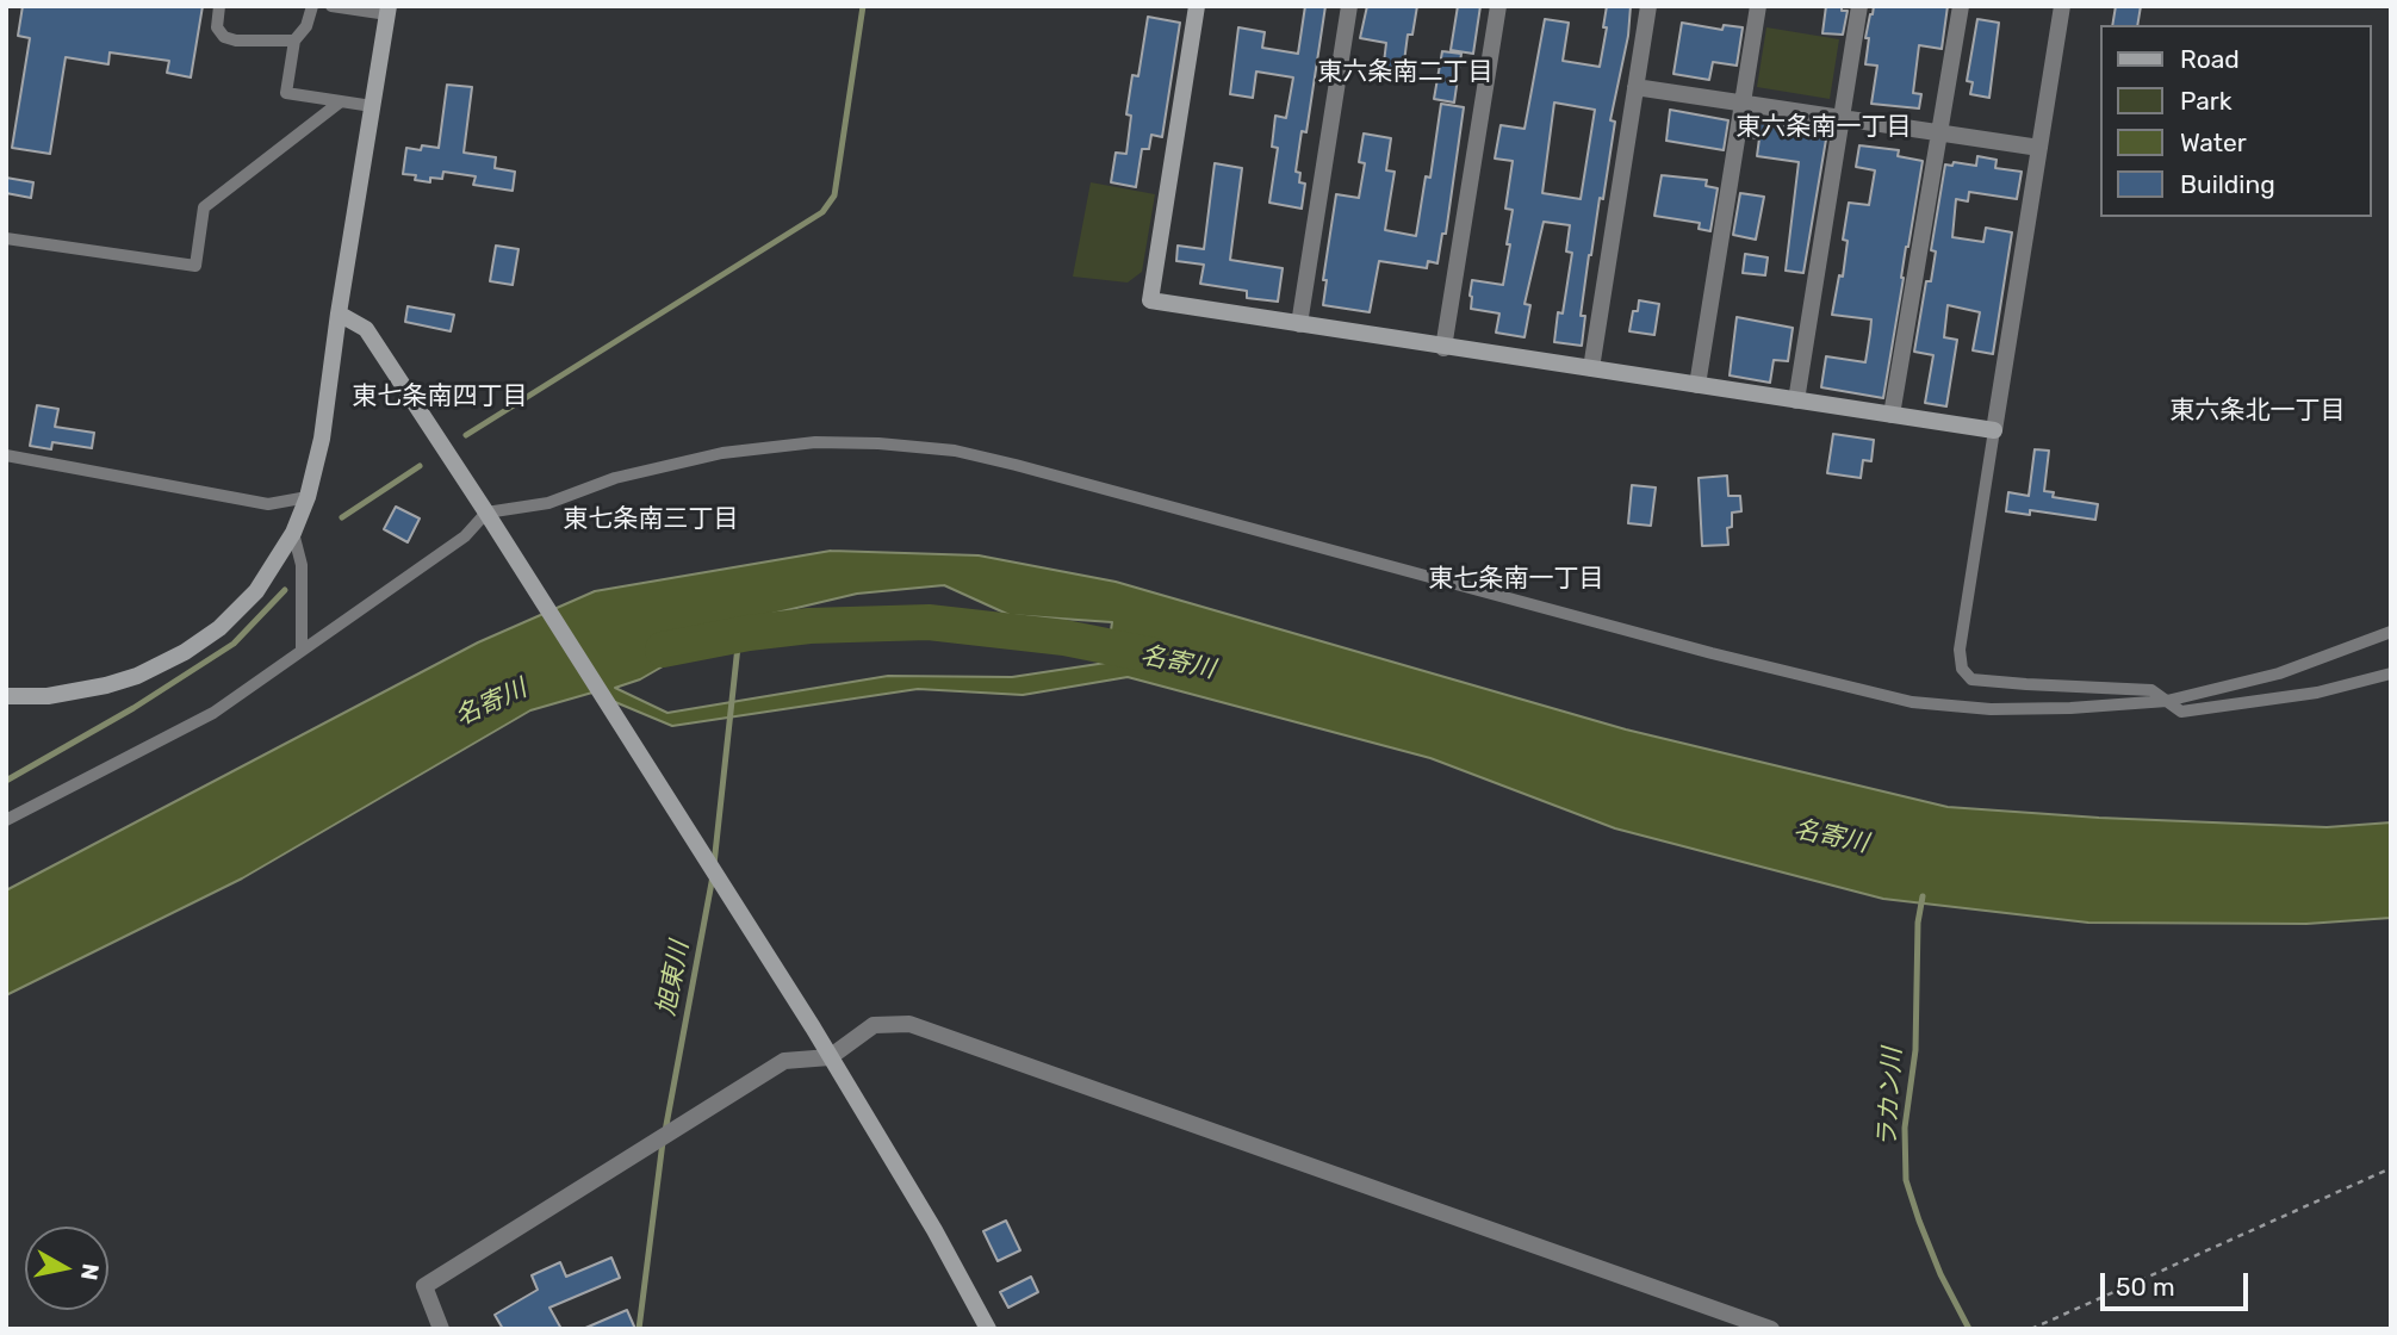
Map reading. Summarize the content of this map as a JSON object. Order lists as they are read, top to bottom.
{
  "districts": [
    "東六条南二丁目",
    "東六条南一丁目",
    "東七条南四丁目",
    "東六条北一丁目",
    "東七条南三丁目",
    "東七条南一丁目"
  ],
  "water": ["名寄川", "旭東川", "ラカン川"],
  "legend": [
    "Road",
    "Park",
    "Water",
    "Building"
  ],
  "scale_bar": "50 m",
  "north": "right"
}
